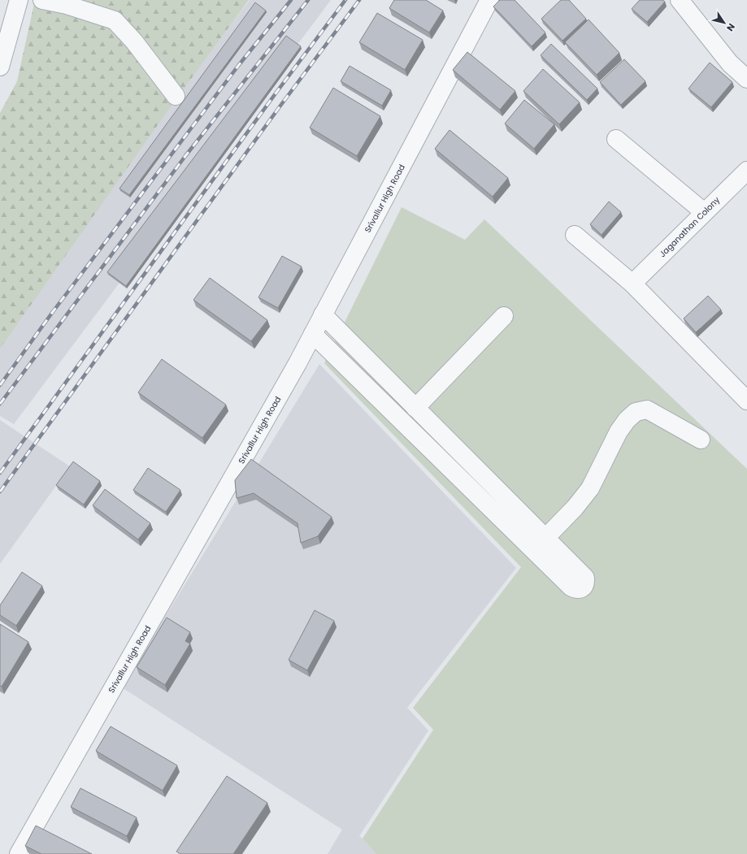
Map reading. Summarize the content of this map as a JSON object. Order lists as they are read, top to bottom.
{
  "streets": {
    "street": ["Srivallur High Road", "Jaganathan Colony"]
  },
  "north": "bottom right"
}
